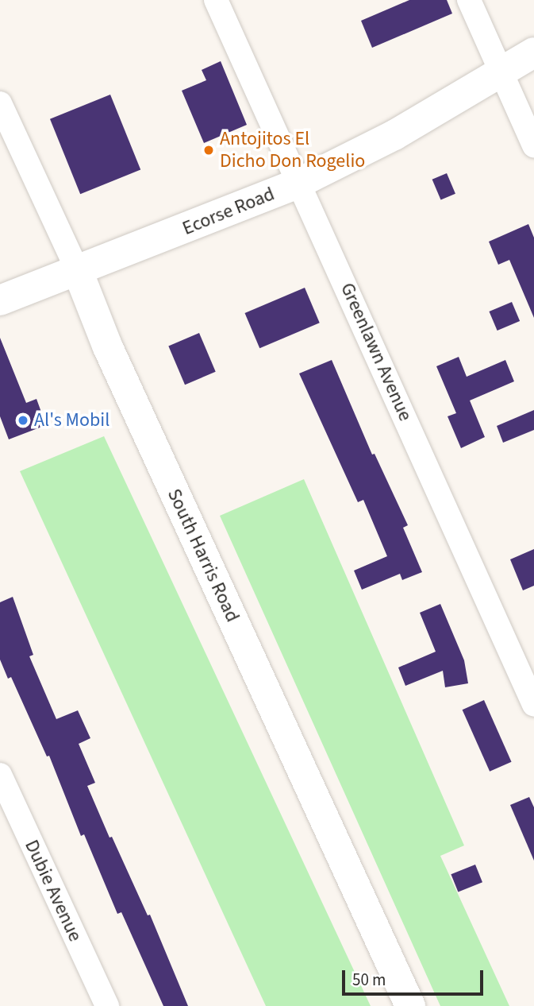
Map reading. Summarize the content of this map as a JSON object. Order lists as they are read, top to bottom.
{
  "streets": {
    "main road": ["Ecorse Road", "South Harris Road"],
    "street": ["Greenlawn Avenue", "Dubie Avenue"]
  },
  "crossings": [
    ["Ecorse Road", "Greenlawn Avenue"],
    ["Ecorse Road", "South Harris Road"]
  ],
  "places": ["Antojitos El Dicho Don Rogelio", "Al's Mobil"],
  "scale_bar": "50 m"
}
